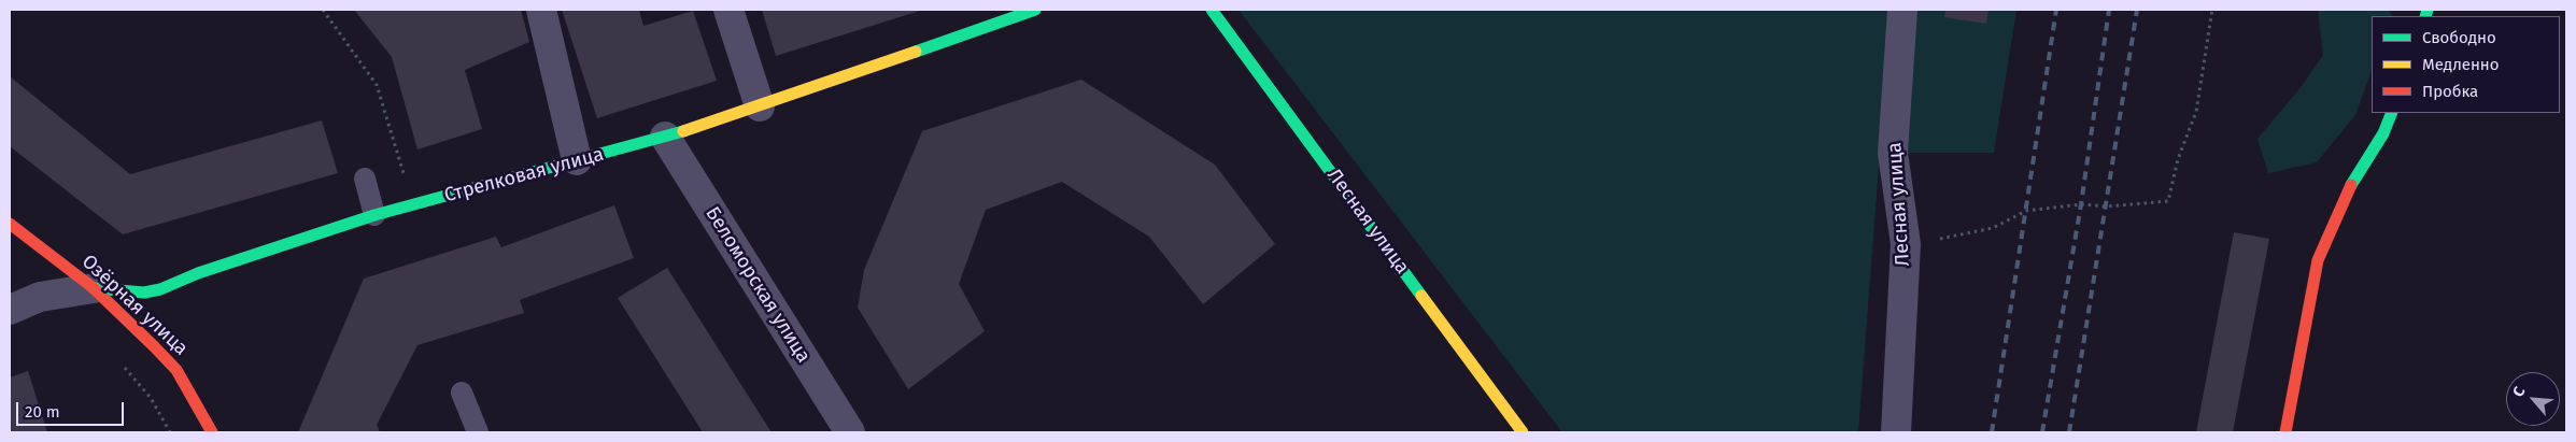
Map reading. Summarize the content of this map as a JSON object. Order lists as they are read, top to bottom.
{
  "streets": {
    "street": [
      "Стрелковая улица",
      "Лесная улица",
      "Беломорская улица",
      "Озёрная улица"
    ]
  },
  "crossings": [
    ["Стрелковая улица", "Беломорская улица"],
    ["Стрелковая улица", "Озёрная улица"]
  ],
  "legend": ["Свободно", "Медленно", "Пробка"],
  "scale_bar": "20 m",
  "north": "top left"
}
